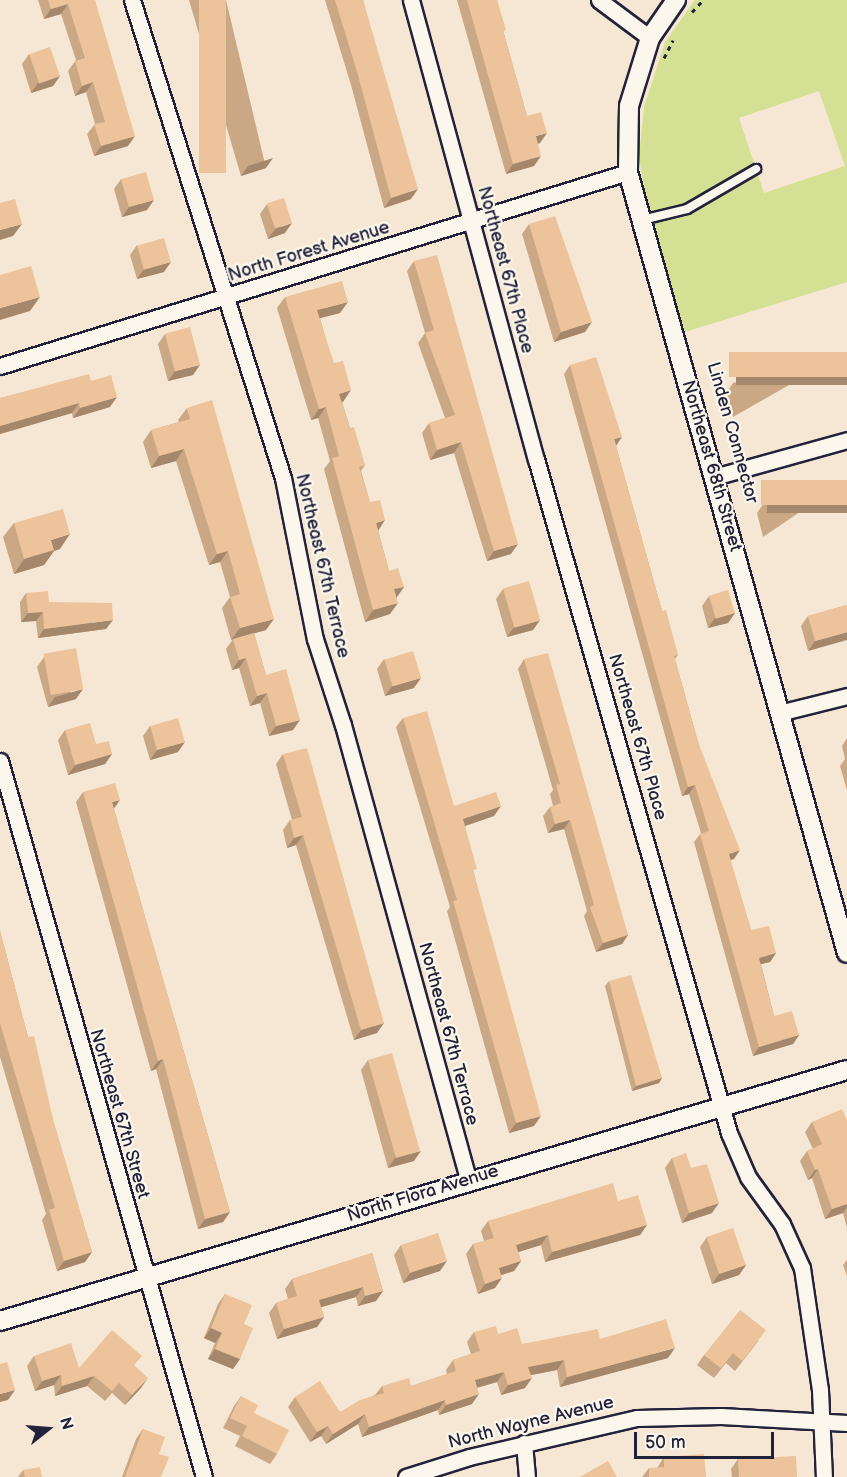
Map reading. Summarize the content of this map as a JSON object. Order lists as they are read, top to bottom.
{
  "streets": {
    "street": [
      "North Forest Avenue",
      "Northeast 67th Place",
      "Northeast 68th Street",
      "Northeast 67th Terrace",
      "Northeast 67th Street",
      "North Flora Avenue",
      "North Wayne Avenue"
    ]
  },
  "crossings": [
    ["North Forest Avenue", "Northeast 67th Place"],
    ["North Forest Avenue", "Northeast 68th Street"],
    ["North Forest Avenue", "Northeast 67th Terrace"],
    ["Northeast 67th Place", "North Flora Avenue"],
    ["Northeast 67th Place", "North Wayne Avenue"],
    ["Northeast 67th Terrace", "North Flora Avenue"],
    ["Northeast 67th Street", "North Flora Avenue"]
  ],
  "scale_bar": "50 m",
  "north": "right"
}
